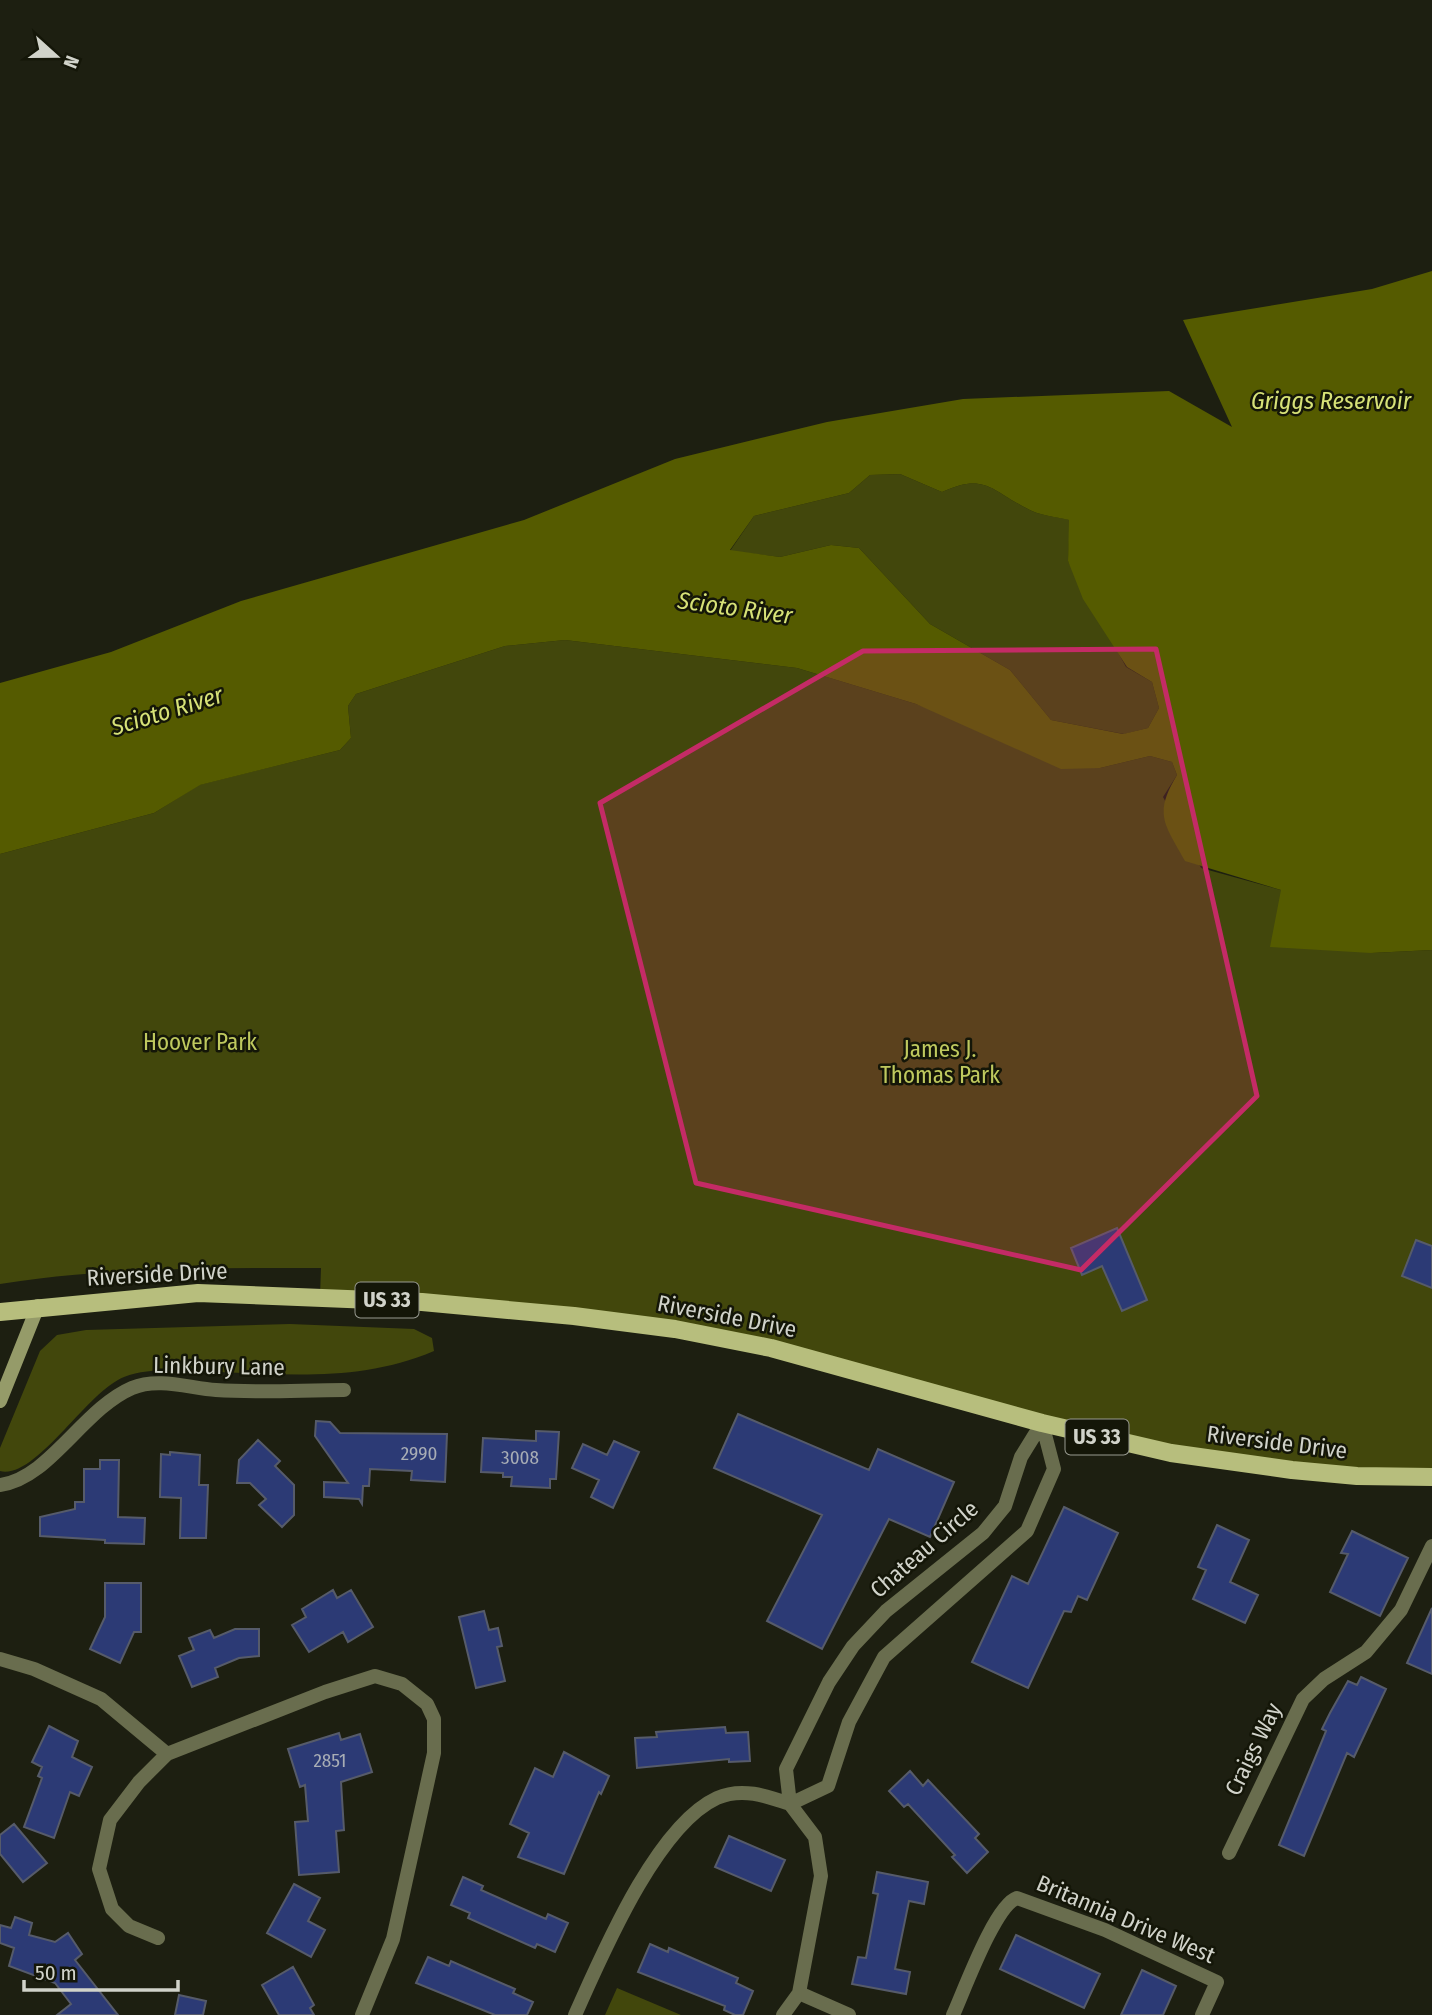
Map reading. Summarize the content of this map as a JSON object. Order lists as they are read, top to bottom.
{
  "streets": {
    "main road": ["Riverside Drive", "US 33"],
    "street": [
      "Linkbury Lane",
      "Chateau Circle",
      "Craigs Way",
      "Britannia Drive West"
    ]
  },
  "crossings": [
    ["Riverside Drive", "Chateau Circle"]
  ],
  "water": ["Griggs Reservoir", "Scioto River"],
  "parks": ["Hoover Park", "James J. Thomas Park"],
  "house_numbers": ["2990", "3008", "2851"],
  "scale_bar": "50 m",
  "north": "right"
}
